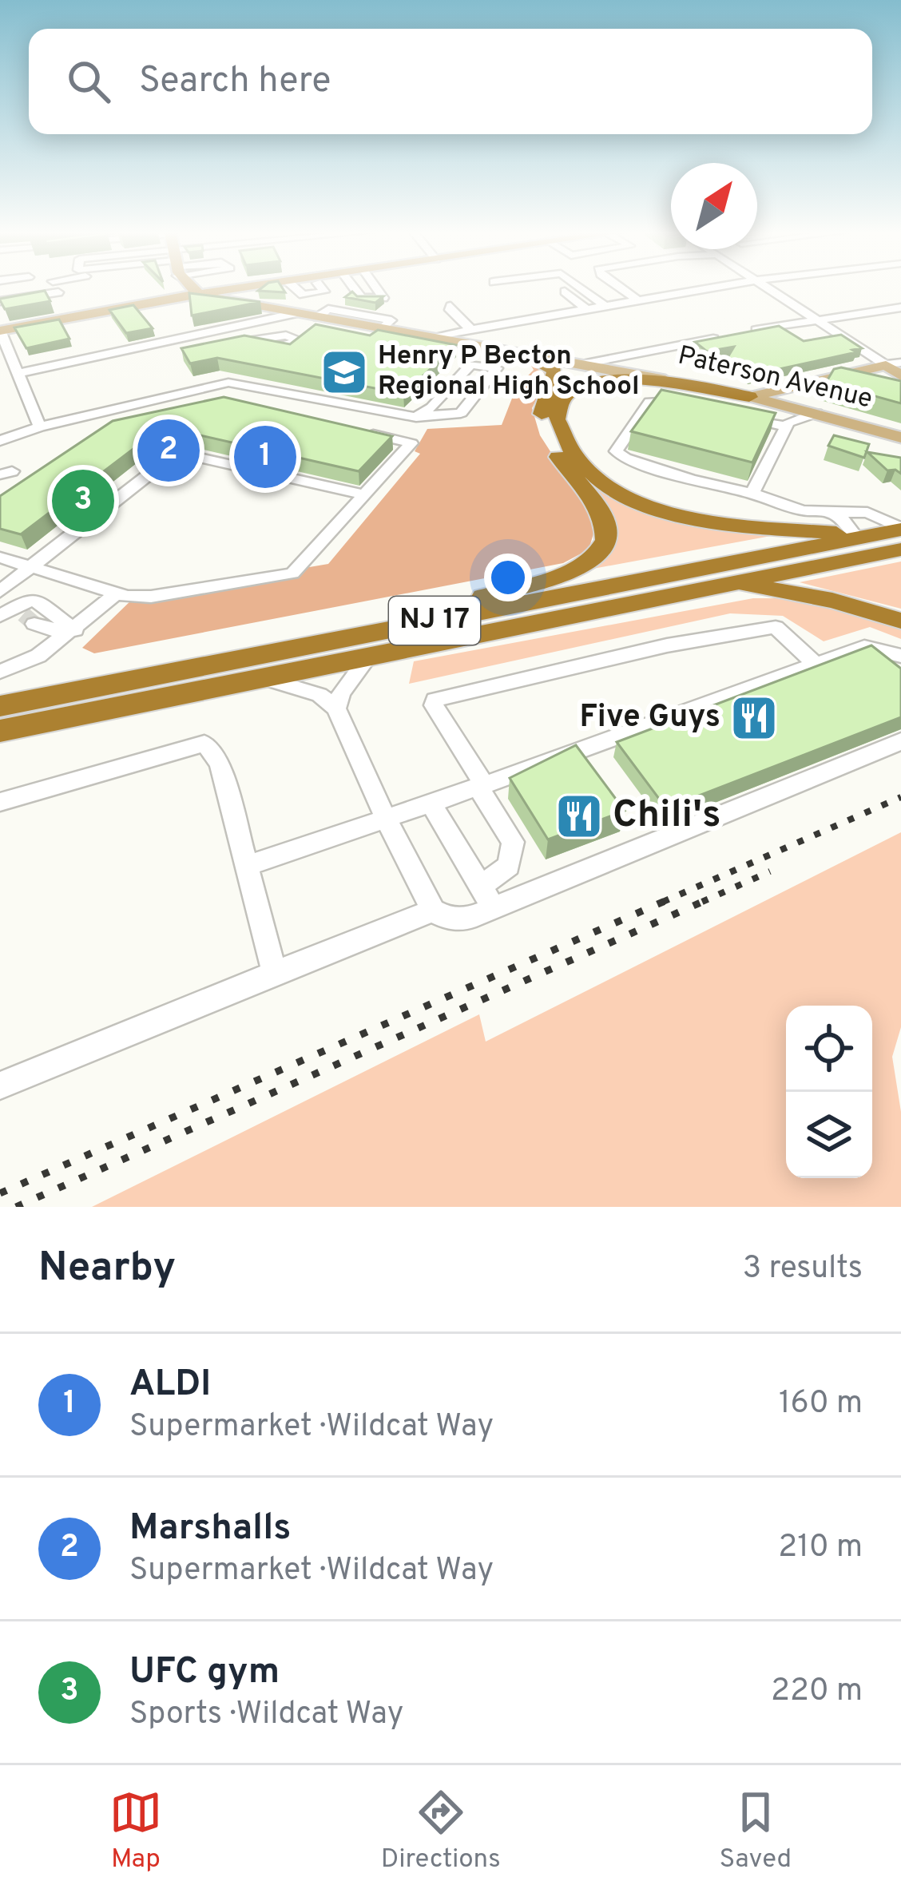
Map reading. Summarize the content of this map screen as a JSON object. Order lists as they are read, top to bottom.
{
  "streets": {
    "highway": ["NJ 17"],
    "main road": ["Paterson Avenue"]
  },
  "places": {
    "school or university": ["Henry P Becton Regional High School"],
    "restaurant": ["Five Guys", "Chili's"]
  },
  "north": "top right",
  "page": {
    "search": "Search here",
    "pins": ["2", "1", "3"],
    "heading": ["Nearby", "3 results"],
    "list": [
      {
        "mark": "1",
        "name": "ALDI",
        "note": "Supermarket · Wildcat Way",
        "value": "160 m"
      },
      {
        "mark": "2",
        "name": "Marshalls",
        "note": "Supermarket · Wildcat Way",
        "value": "210 m"
      },
      {
        "mark": "3",
        "name": "UFC gym",
        "note": "Sports · Wildcat Way",
        "value": "220 m"
      }
    ],
    "nav": ["Map", "Directions", "Saved"]
  }
}
